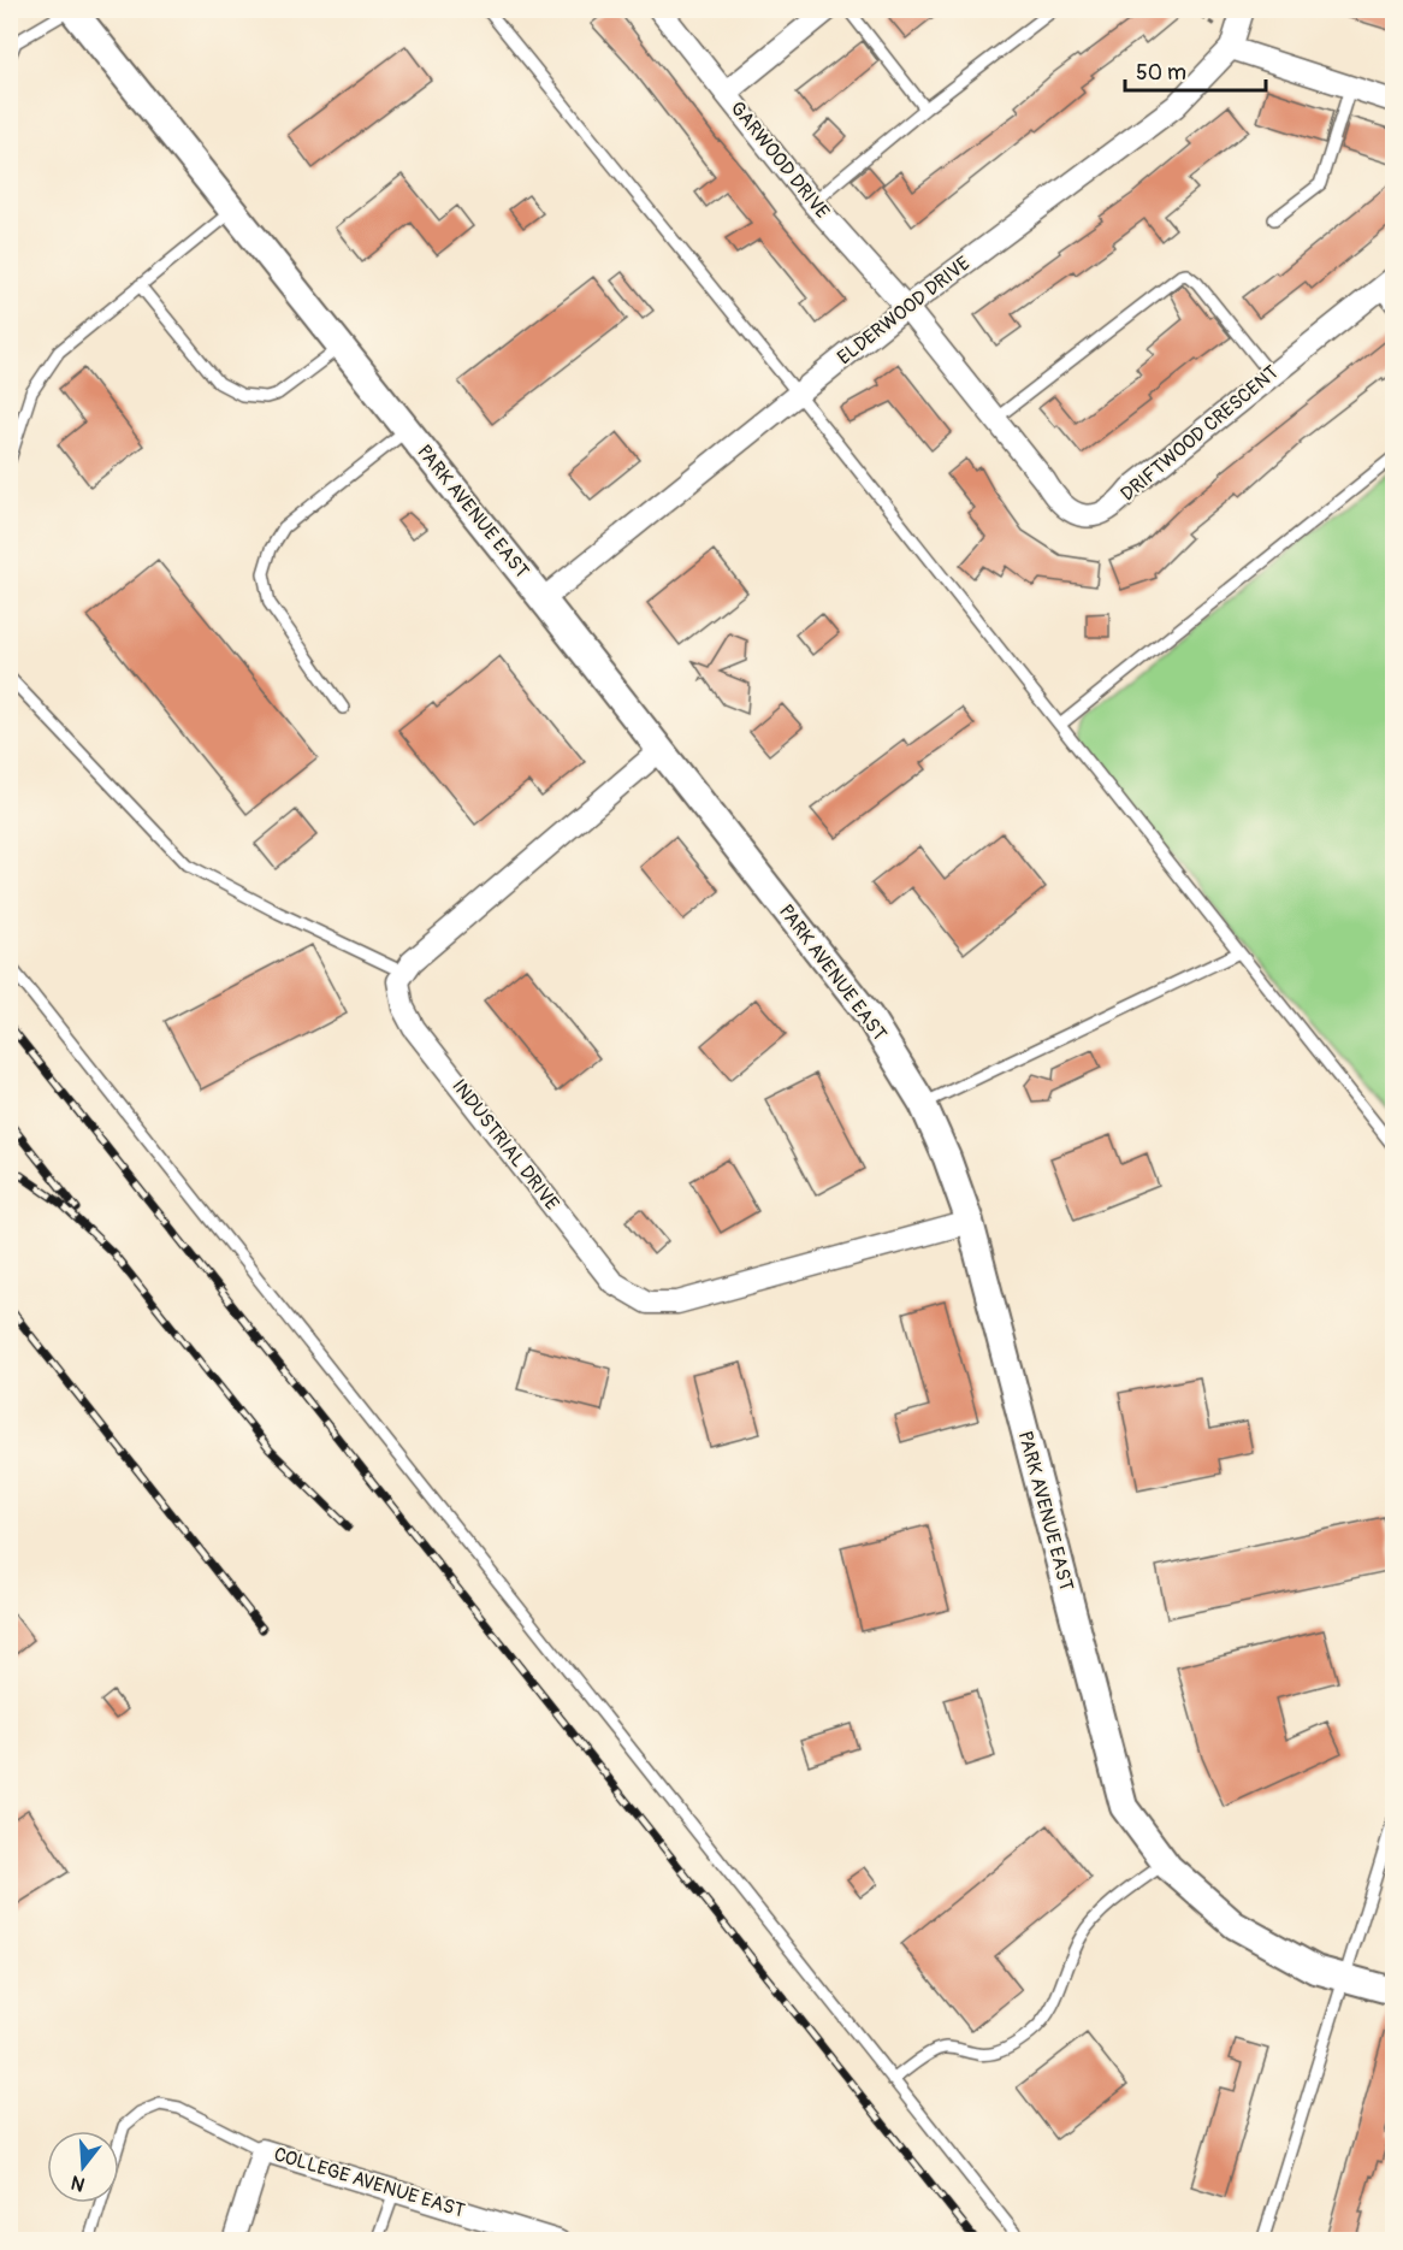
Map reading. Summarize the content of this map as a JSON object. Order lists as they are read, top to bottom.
{
  "streets": {
    "street": [
      "GARWOOD DRIVE",
      "ELDERWOOD DRIVE",
      "DRIFTWOOD CRESCENT",
      "PARK AVENUE EAST",
      "INDUSTRIAL DRIVE",
      "COLLEGE AVENUE EAST"
    ]
  },
  "crossings": [
    ["GARWOOD DRIVE", "ELDERWOOD DRIVE"],
    ["GARWOOD DRIVE", "DRIFTWOOD CRESCENT"],
    ["ELDERWOOD DRIVE", "DRIFTWOOD CRESCENT"],
    ["ELDERWOOD DRIVE", "PARK AVENUE EAST"],
    ["PARK AVENUE EAST", "INDUSTRIAL DRIVE"]
  ],
  "scale_bar": "50 m",
  "north": "bottom"
}
